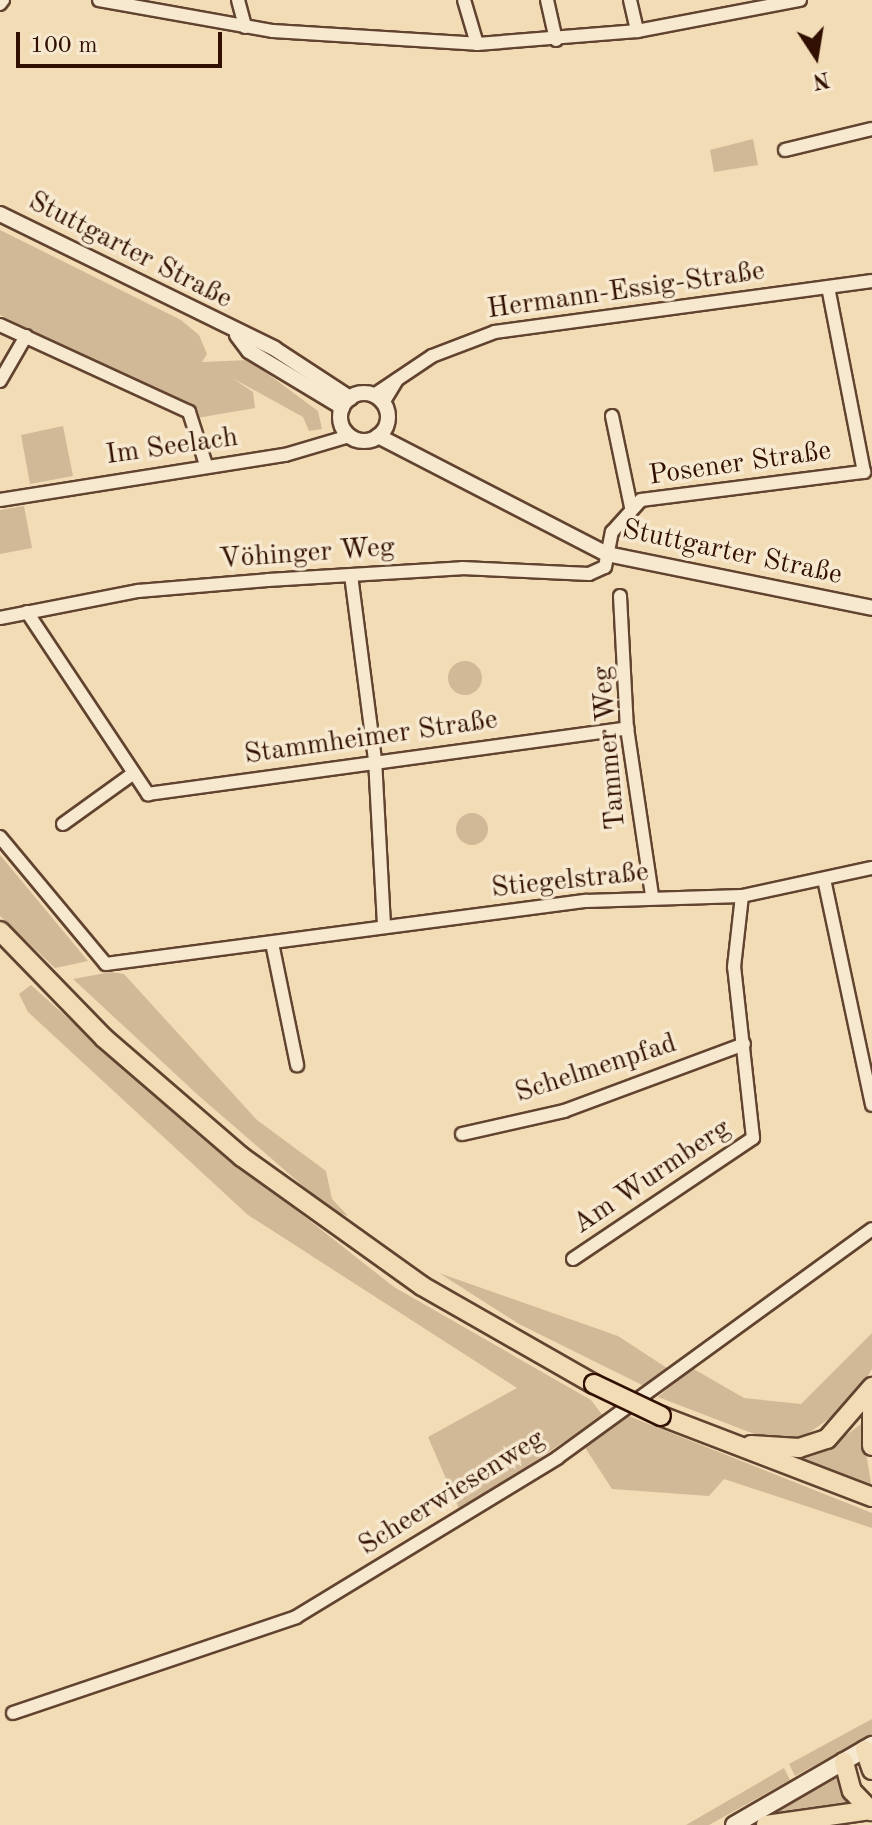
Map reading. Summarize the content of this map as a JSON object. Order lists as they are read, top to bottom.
{
  "streets": {
    "street": [
      "Stuttgarter Straße",
      "Hermann-Essig-Straße",
      "Im Seelach",
      "Posener Straße",
      "Vöhinger Weg",
      "Stammheimer Straße",
      "Tammer Weg",
      "Stiegelstraße",
      "Schelmenpfad",
      "Am Wurmberg",
      "Scheerwiesenweg"
    ]
  },
  "crossings": [
    ["Stuttgarter Straße", "Im Seelach"],
    ["Stuttgarter Straße", "Posener Straße"],
    ["Stuttgarter Straße", "Vöhinger Weg"],
    ["Hermann-Essig-Straße", "Posener Straße"],
    ["Posener Straße", "Vöhinger Weg"],
    ["Vöhinger Weg", "Stammheimer Straße"],
    ["Stammheimer Straße", "Tammer Weg"],
    ["Tammer Weg", "Stiegelstraße"],
    ["Stiegelstraße", "Am Wurmberg"],
    ["Schelmenpfad", "Am Wurmberg"]
  ],
  "scale_bar": "100 m",
  "north": "bottom"
}
